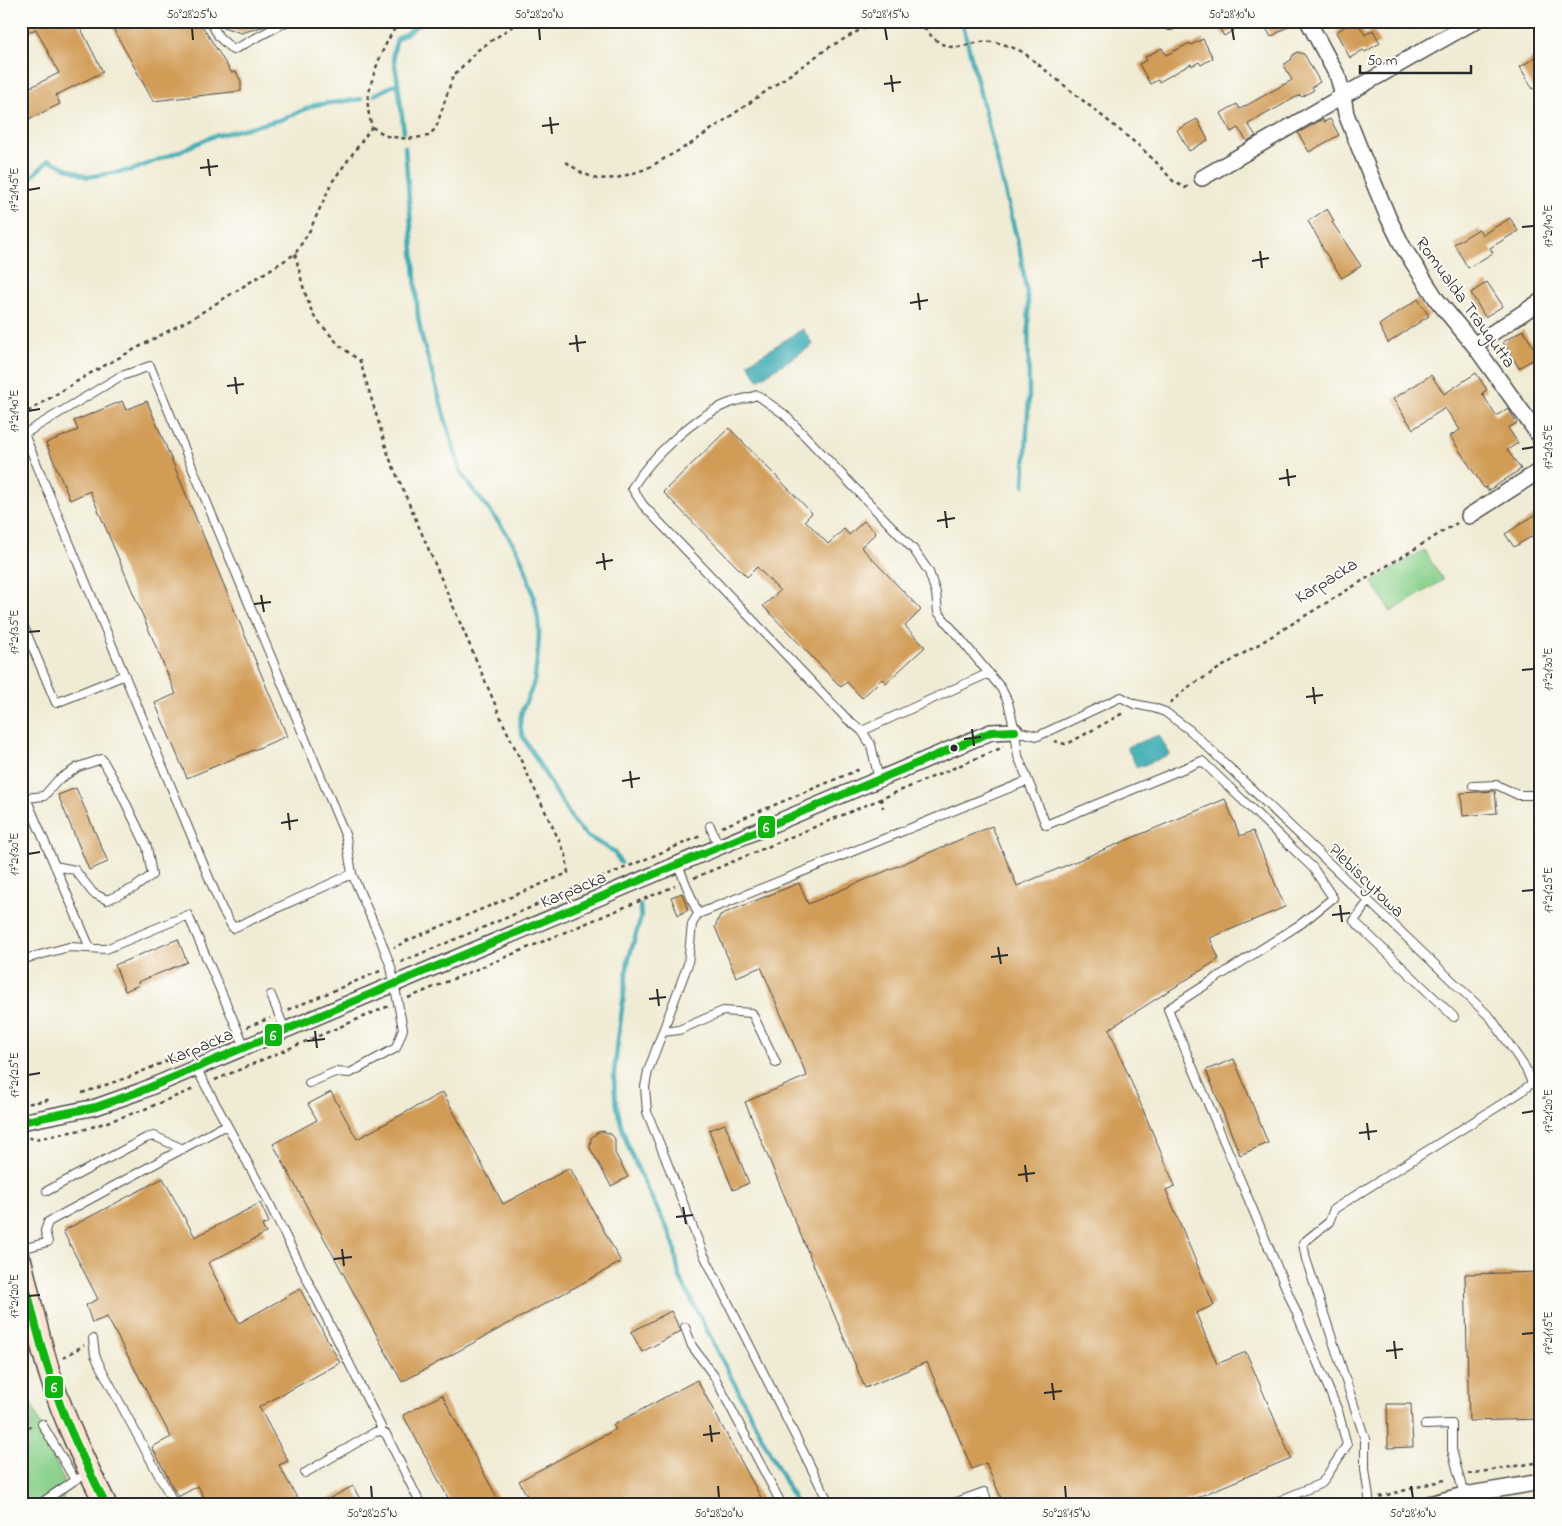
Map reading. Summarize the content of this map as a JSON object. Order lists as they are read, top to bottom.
{
  "streets": {
    "street": ["Romualda Traugutta", "Karpacka"],
    "lane": ["Plebiscytowa"]
  },
  "crossings": [
    ["Karpacka", "Plebiscytowa"]
  ],
  "lines": ["transit line 6"],
  "scale_bar": "50 m",
  "coordinates": [
    "50°28'25\"N",
    "50°28'20\"N",
    "50°28'15\"N",
    "50°28'10\"N",
    "17°21'45\"E",
    "17°21'40\"E",
    "17°21'35\"E",
    "17°21'30\"E",
    "17°21'25\"E",
    "17°21'20\"E",
    "17°21'15\"E"
  ]
}
